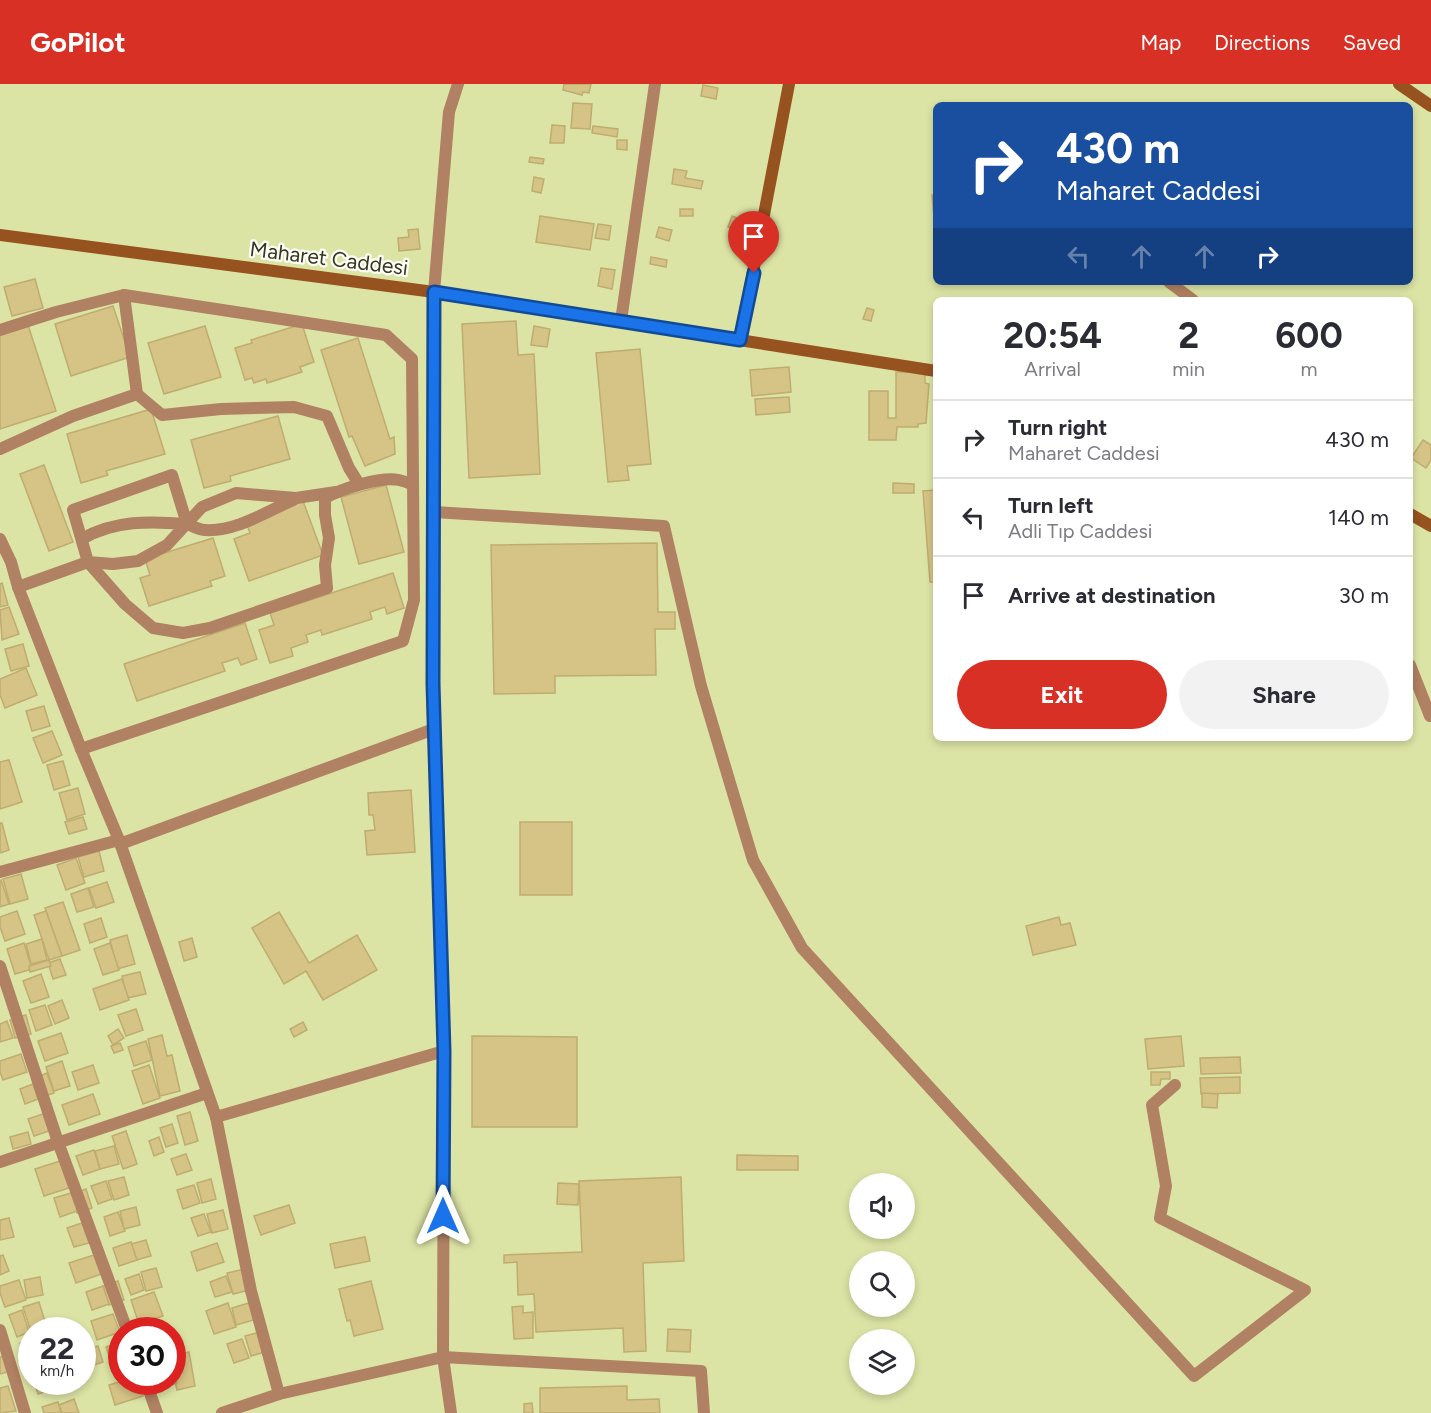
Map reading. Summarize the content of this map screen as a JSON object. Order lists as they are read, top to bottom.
{
  "streets": {
    "street": ["Maharet Caddesi"]
  },
  "page": {
    "header": "GoPilot",
    "nav": ["Map", "Directions", "Saved"],
    "turn": ["430 m", "Maharet Caddesi"],
    "eta": [
      "20:54",
      "Arrival",
      "2",
      "min",
      "600",
      "m"
    ],
    "list": [
      {
        "name": "Turn right",
        "note": "Maharet Caddesi",
        "value": "430 m"
      },
      {
        "name": "Turn left",
        "note": "Adli Tıp Caddesi",
        "value": "140 m"
      },
      {
        "name": "Arrive at destination",
        "value": "30 m"
      }
    ],
    "buttons": ["Exit", "Share"],
    "speed": "22 km/h",
    "limit": "30"
  }
}
